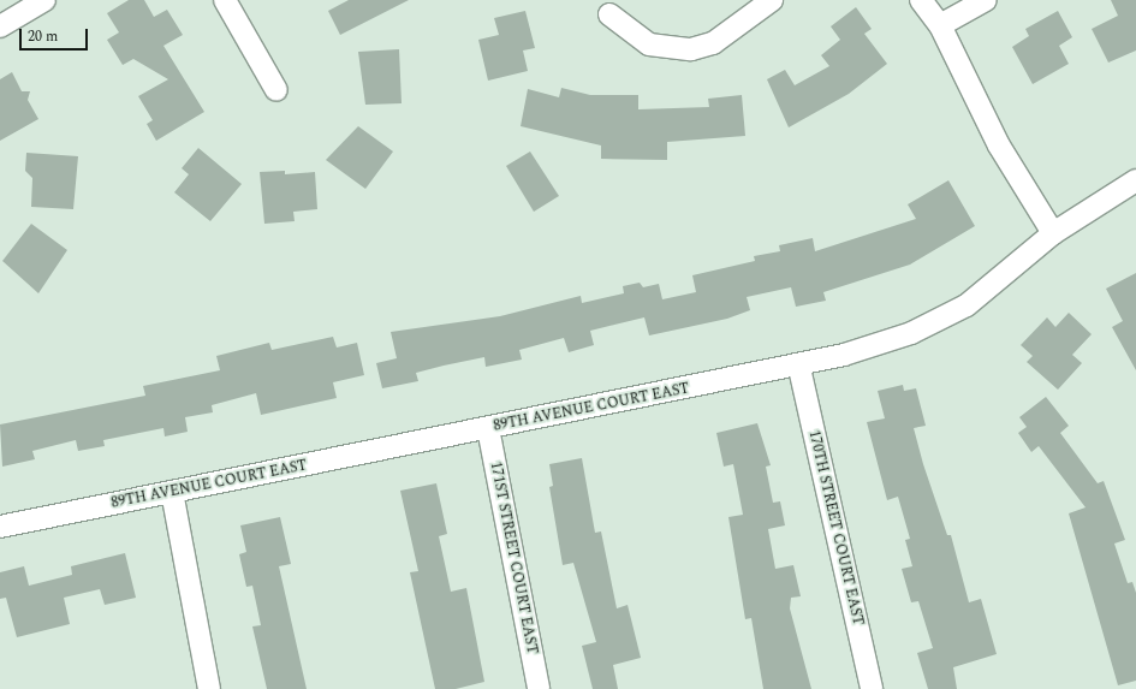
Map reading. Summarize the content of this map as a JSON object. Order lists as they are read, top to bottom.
{
  "streets": {
    "street": ["89TH AVENUE COURT EAST", "170TH STREET COURT EAST", "171ST STREET COURT EAST"]
  },
  "crossings": [
    ["89TH AVENUE COURT EAST", "170TH STREET COURT EAST"],
    ["89TH AVENUE COURT EAST", "171ST STREET COURT EAST"]
  ],
  "scale_bar": "20 m"
}
